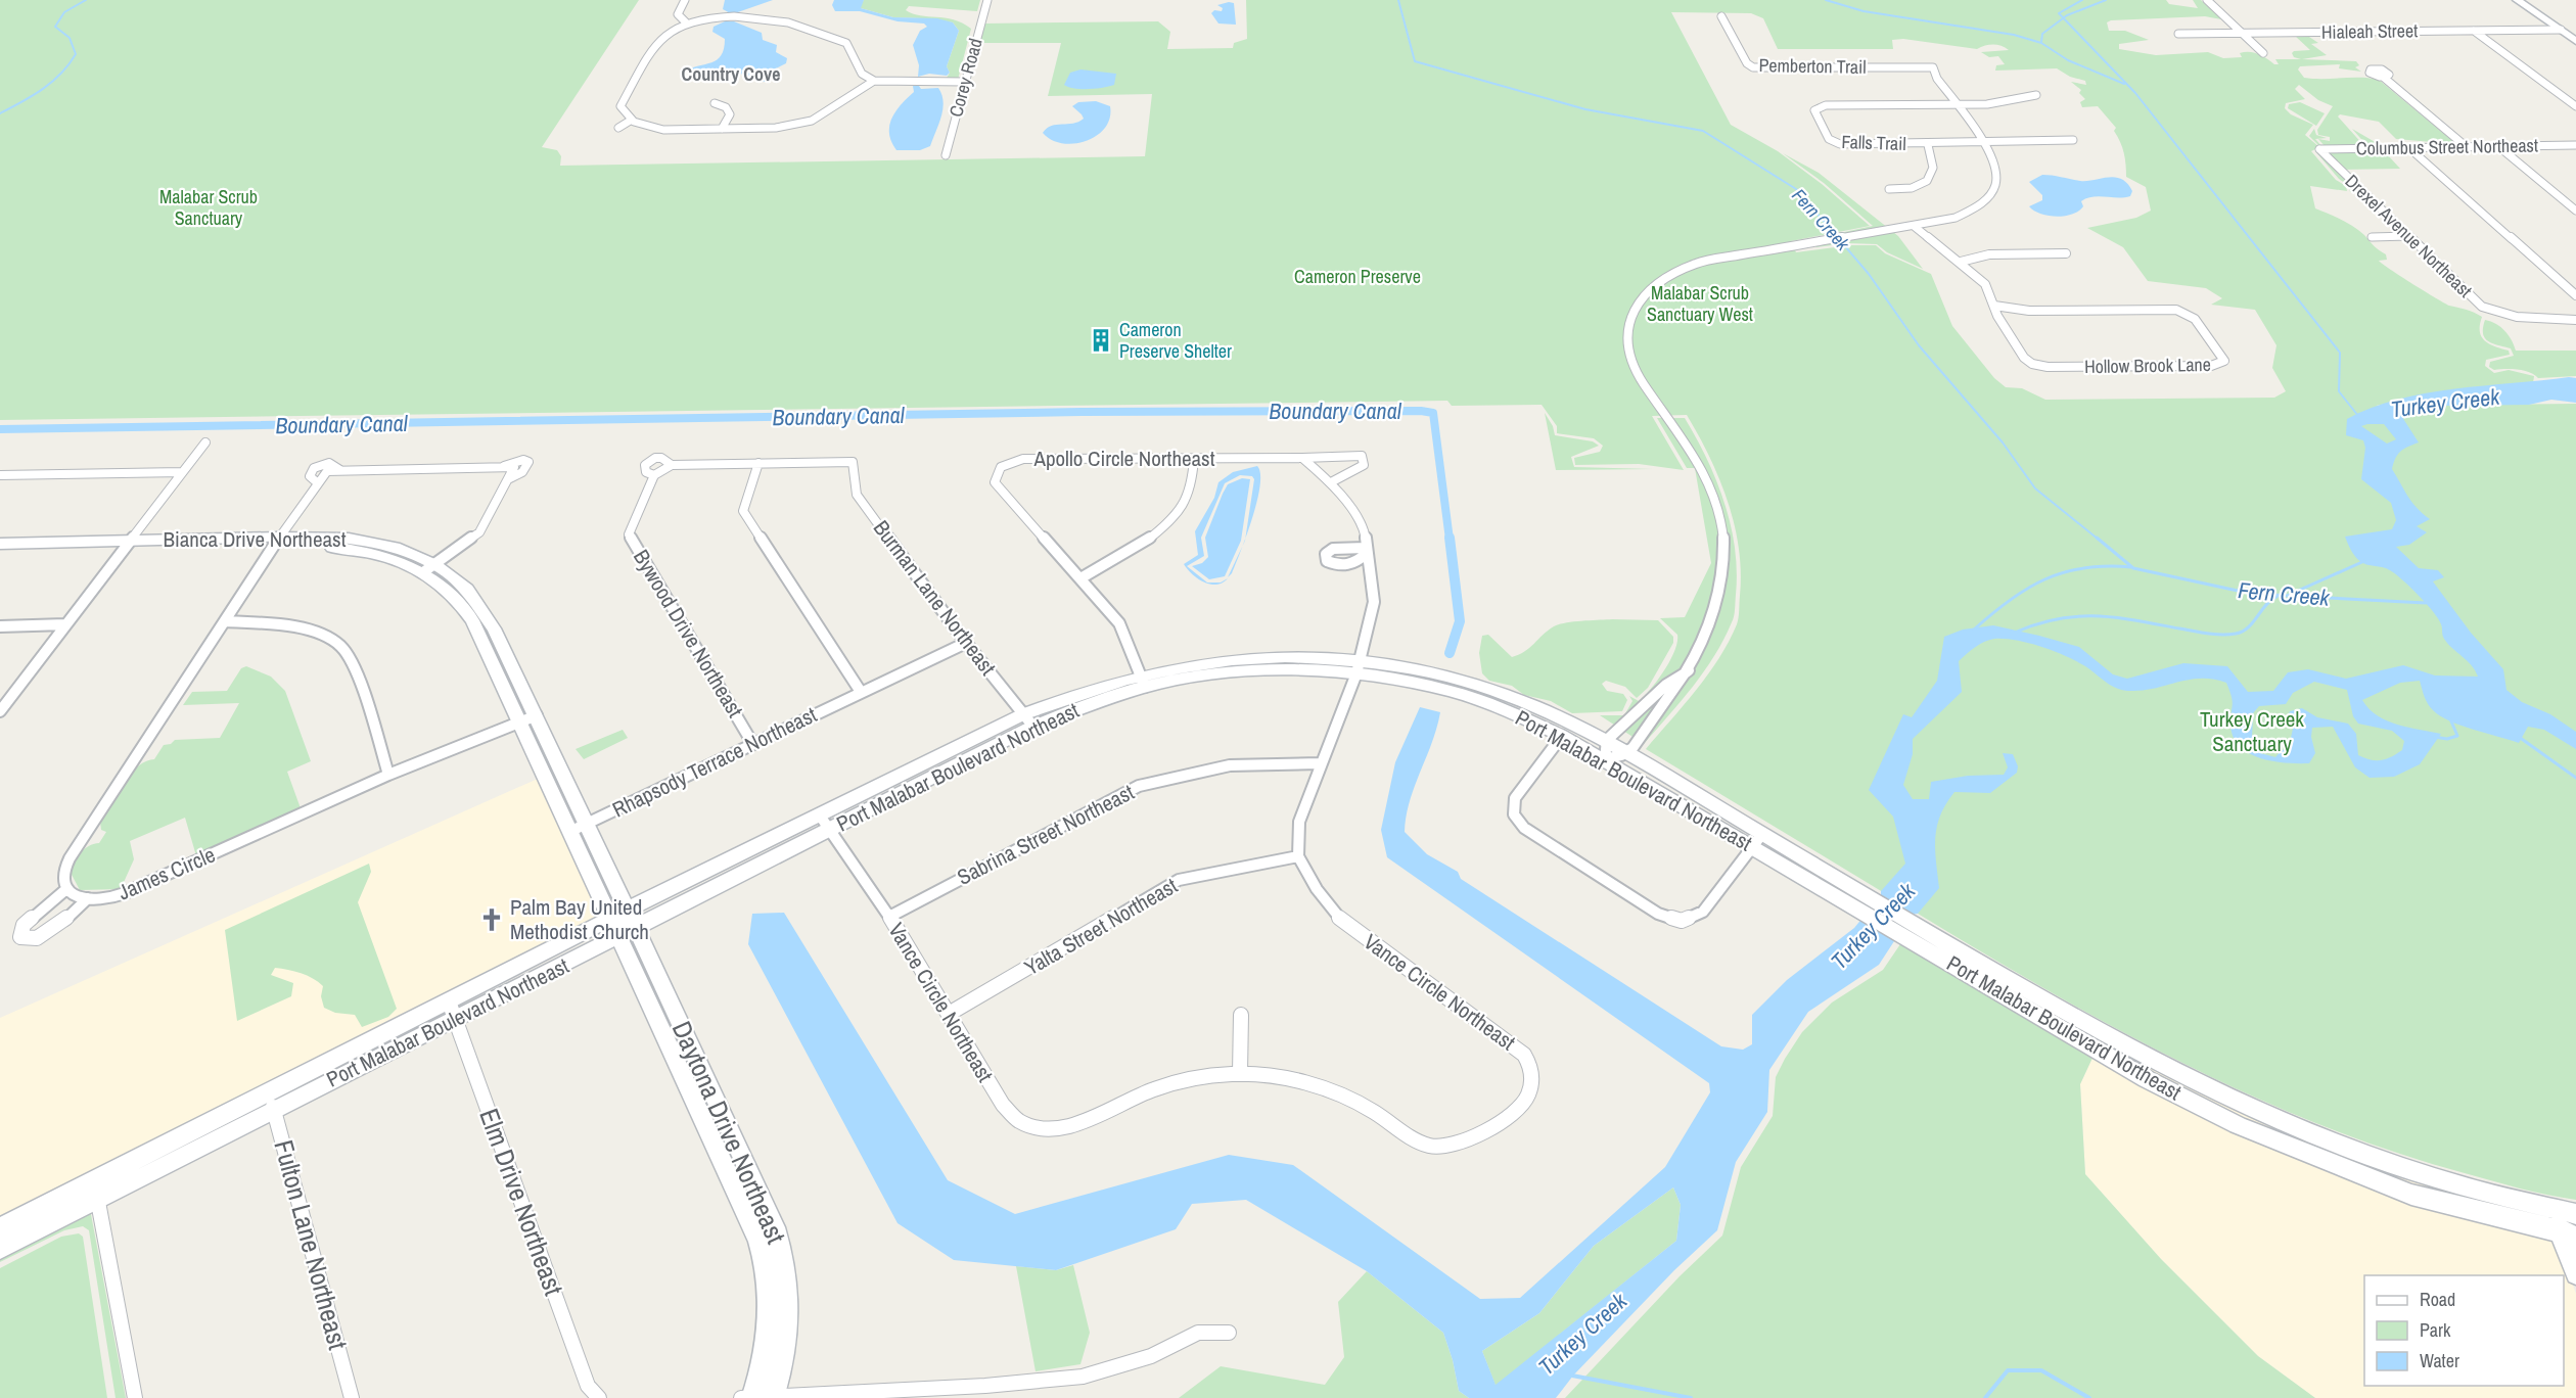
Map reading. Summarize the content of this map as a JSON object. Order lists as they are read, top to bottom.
{
  "streets": {
    "street": [
      "Hialeah Street",
      "Pemberton Trail",
      "Corey Road",
      "Falls Trail",
      "Columbus Street Northeast",
      "Drexel Avenue Northeast",
      "Hollow Brook Lane",
      "Apollo Circle Northeast",
      "Bianca Drive Northeast",
      "Burman Lane Northeast",
      "Bywood Drive Northeast",
      "Rhapsody Terrace Northeast",
      "Port Malabar Boulevard Northeast",
      "Sabrina Street Northeast",
      "James Circle",
      "Yalta Street Northeast",
      "Vance Circle Northeast",
      "Daytona Drive Northeast",
      "Elm Drive Northeast",
      "Fulton Lane Northeast"
    ]
  },
  "crossings": [
    ["Pemberton Trail", "Falls Trail"],
    ["Columbus Street Northeast", "Drexel Avenue Northeast"],
    ["Apollo Circle Northeast", "Port Malabar Boulevard Northeast"],
    ["Bianca Drive Northeast", "Rhapsody Terrace Northeast"],
    ["Bianca Drive Northeast", "Port Malabar Boulevard Northeast"],
    ["Bianca Drive Northeast", "James Circle"],
    ["Bianca Drive Northeast", "Daytona Drive Northeast"],
    ["Burman Lane Northeast", "Rhapsody Terrace Northeast"],
    ["Burman Lane Northeast", "Port Malabar Boulevard Northeast"],
    ["Bywood Drive Northeast", "Rhapsody Terrace Northeast"],
    ["Port Malabar Boulevard Northeast", "Vance Circle Northeast"],
    ["Port Malabar Boulevard Northeast", "Daytona Drive Northeast"],
    ["Port Malabar Boulevard Northeast", "Elm Drive Northeast"],
    ["Port Malabar Boulevard Northeast", "Fulton Lane Northeast"],
    ["Sabrina Street Northeast", "Vance Circle Northeast"],
    ["Yalta Street Northeast", "Vance Circle Northeast"]
  ],
  "districts": ["Country Cove"],
  "water": ["Fern Creek", "Turkey Creek", "Boundary Canal"],
  "parks": [
    "Malabar Scrub Sanctuary",
    "Cameron Preserve",
    "Malabar Scrub Sanctuary West",
    "Turkey Creek Sanctuary"
  ],
  "places": {
    "building": ["Cameron Preserve Shelter"],
    "church": ["Palm Bay United Methodist Church"]
  },
  "legend": ["Road", "Park", "Water"]
}
